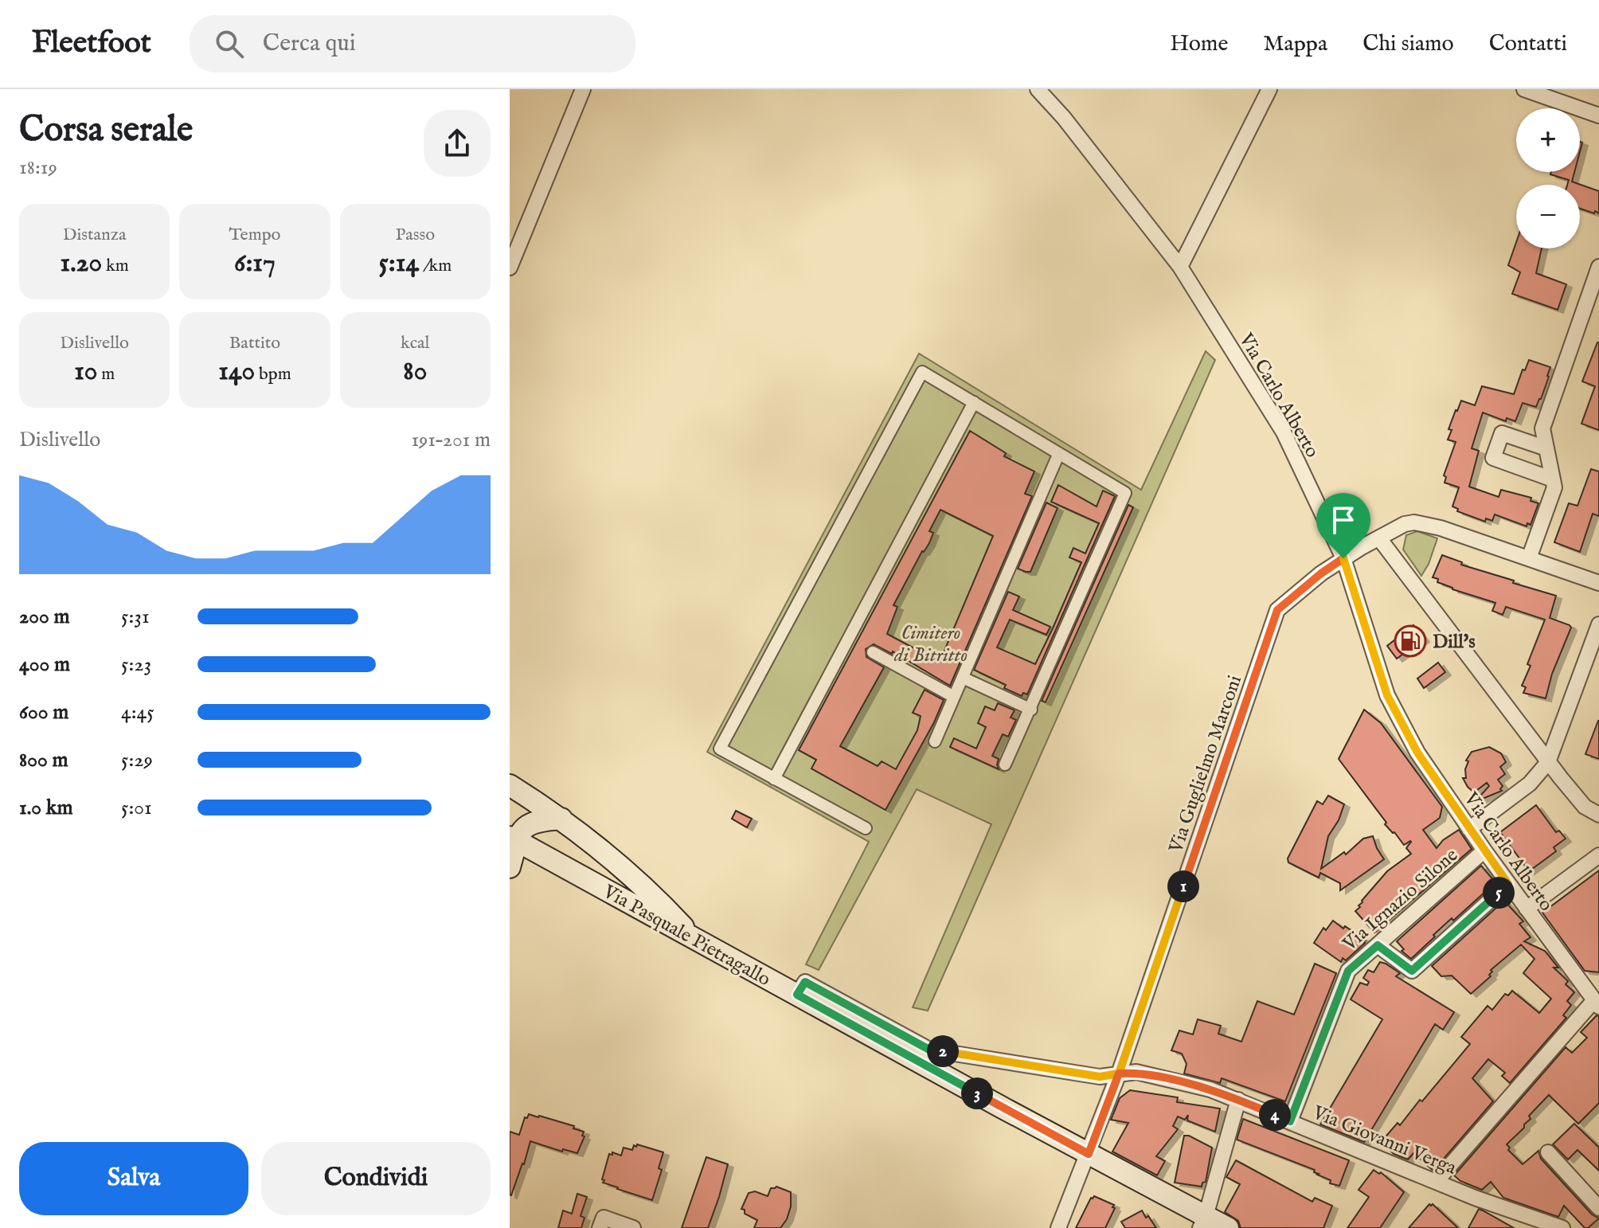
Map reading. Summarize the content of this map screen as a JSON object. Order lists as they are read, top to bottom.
{
  "streets": {
    "main road": ["Via Pasquale Pietragallo"],
    "street": [
      "Via Carlo Alberto",
      "Via Guglielmo Marconi",
      "Via Ignazio Silone",
      "Via Giovanni Verga"
    ]
  },
  "crossings": [
    ["Via Carlo Alberto", "Via Guglielmo Marconi"],
    ["Via Carlo Alberto", "Via Ignazio Silone"],
    ["Via Guglielmo Marconi", "Via Pasquale Pietragallo"],
    ["Via Guglielmo Marconi", "Via Giovanni Verga"],
    ["Via Ignazio Silone", "Via Giovanni Verga"],
    ["Via Pasquale Pietragallo", "Via Giovanni Verga"]
  ],
  "parks": ["Cimitero di Bitritto"],
  "places": {
    "fuel station": ["Dill's"]
  },
  "page": {
    "header": "Fleetfoot",
    "search": "Cerca qui",
    "nav": [
      "Home",
      "Mappa",
      "Chi siamo",
      "Contatti"
    ],
    "heading": ["Corsa serale", "18:19"],
    "map_buttons": ["+", "−"],
    "stats": [
      ["Distanza", "1.20 km"],
      ["Tempo", "6:17"],
      ["Passo", "5:14 /km"],
      ["Dislivello", "10 m"],
      ["Battito", "140 bpm"],
      ["kcal", "80"]
    ],
    "chart": ["Dislivello", "191–201 m"],
    "list": [
      {
        "name": "200 m",
        "note": "5:31"
      },
      {
        "name": "400 m",
        "note": "5:23"
      },
      {
        "name": "600 m",
        "note": "4:45"
      },
      {
        "name": "800 m",
        "note": "5:29"
      },
      {
        "name": "1.0 km",
        "note": "5:01"
      }
    ],
    "pins": [
      "1",
      "5",
      "2",
      "3",
      "4"
    ],
    "buttons": ["Salva", "Condividi"]
  }
}
